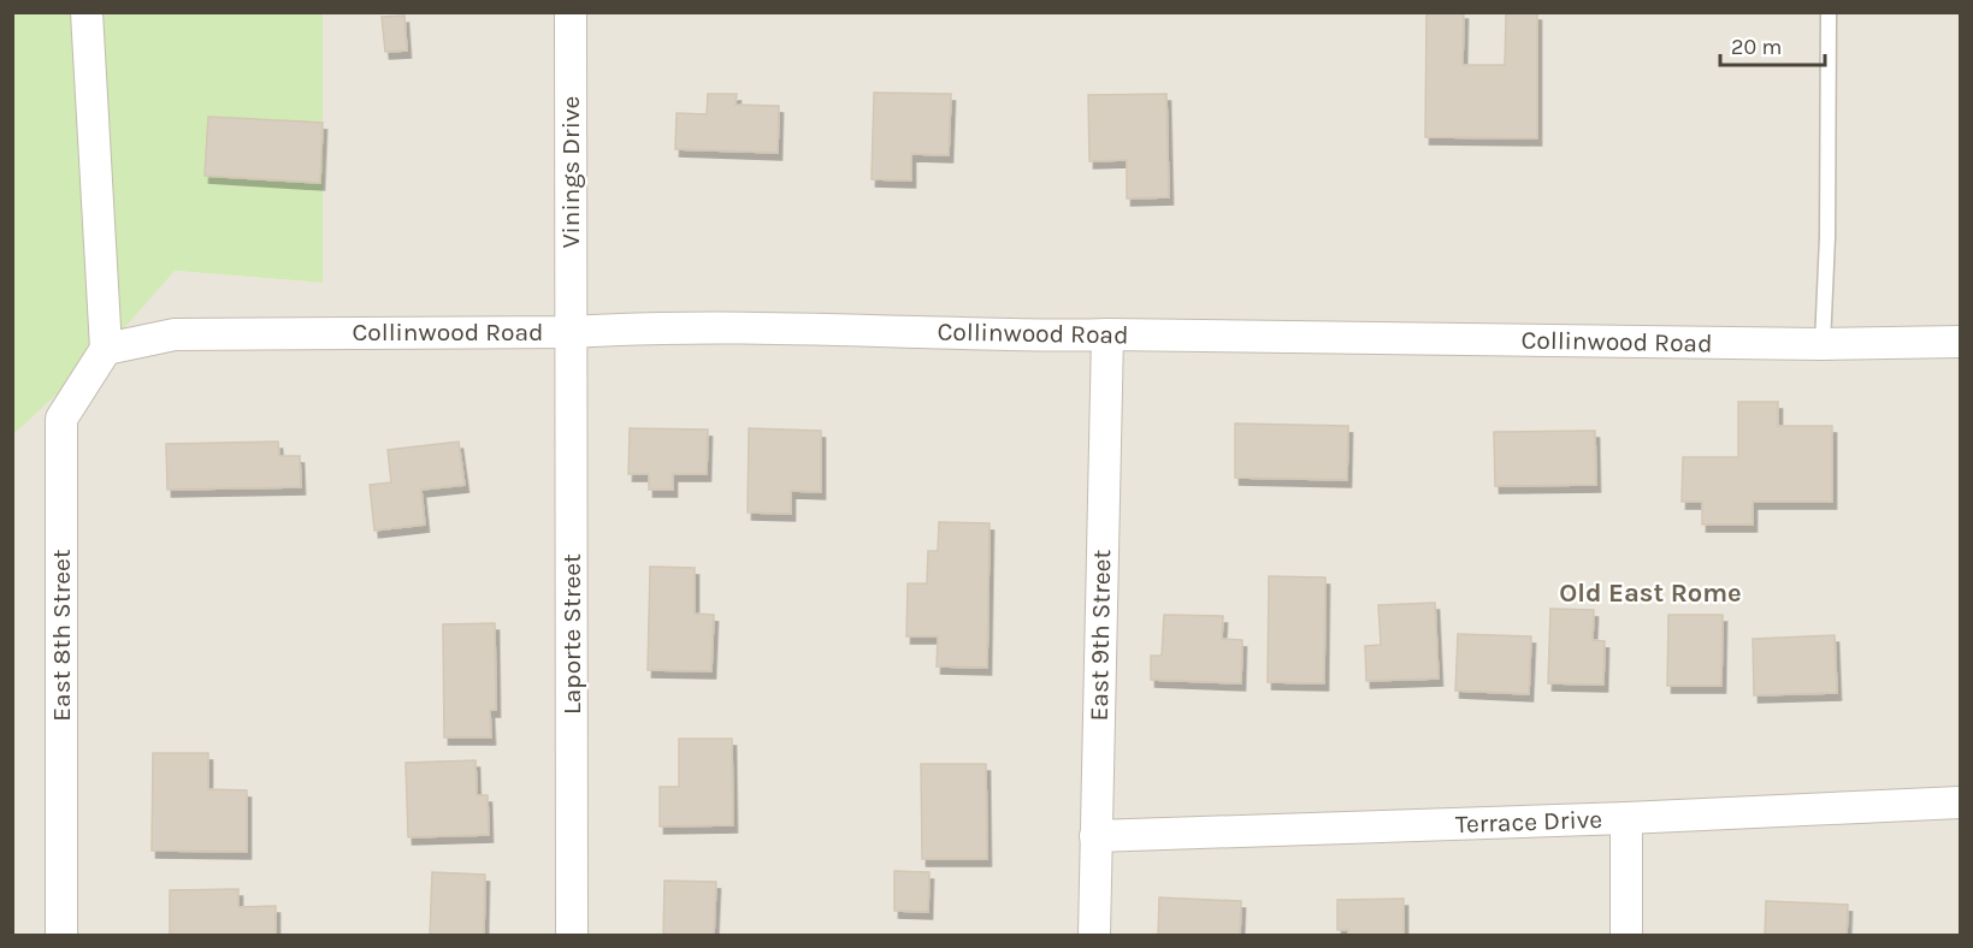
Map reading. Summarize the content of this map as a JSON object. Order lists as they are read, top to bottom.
{
  "streets": {
    "street": [
      "Vinings Drive",
      "Collinwood Road",
      "Laporte Street",
      "East 8th Street",
      "East 9th Street",
      "Terrace Drive"
    ]
  },
  "crossings": [
    ["Vinings Drive", "Collinwood Road"],
    ["Vinings Drive", "Laporte Street"],
    ["Collinwood Road", "Laporte Street"],
    ["Collinwood Road", "East 8th Street"],
    ["Collinwood Road", "East 9th Street"],
    ["East 9th Street", "Terrace Drive"]
  ],
  "districts": ["Old East Rome"],
  "scale_bar": "20 m"
}
